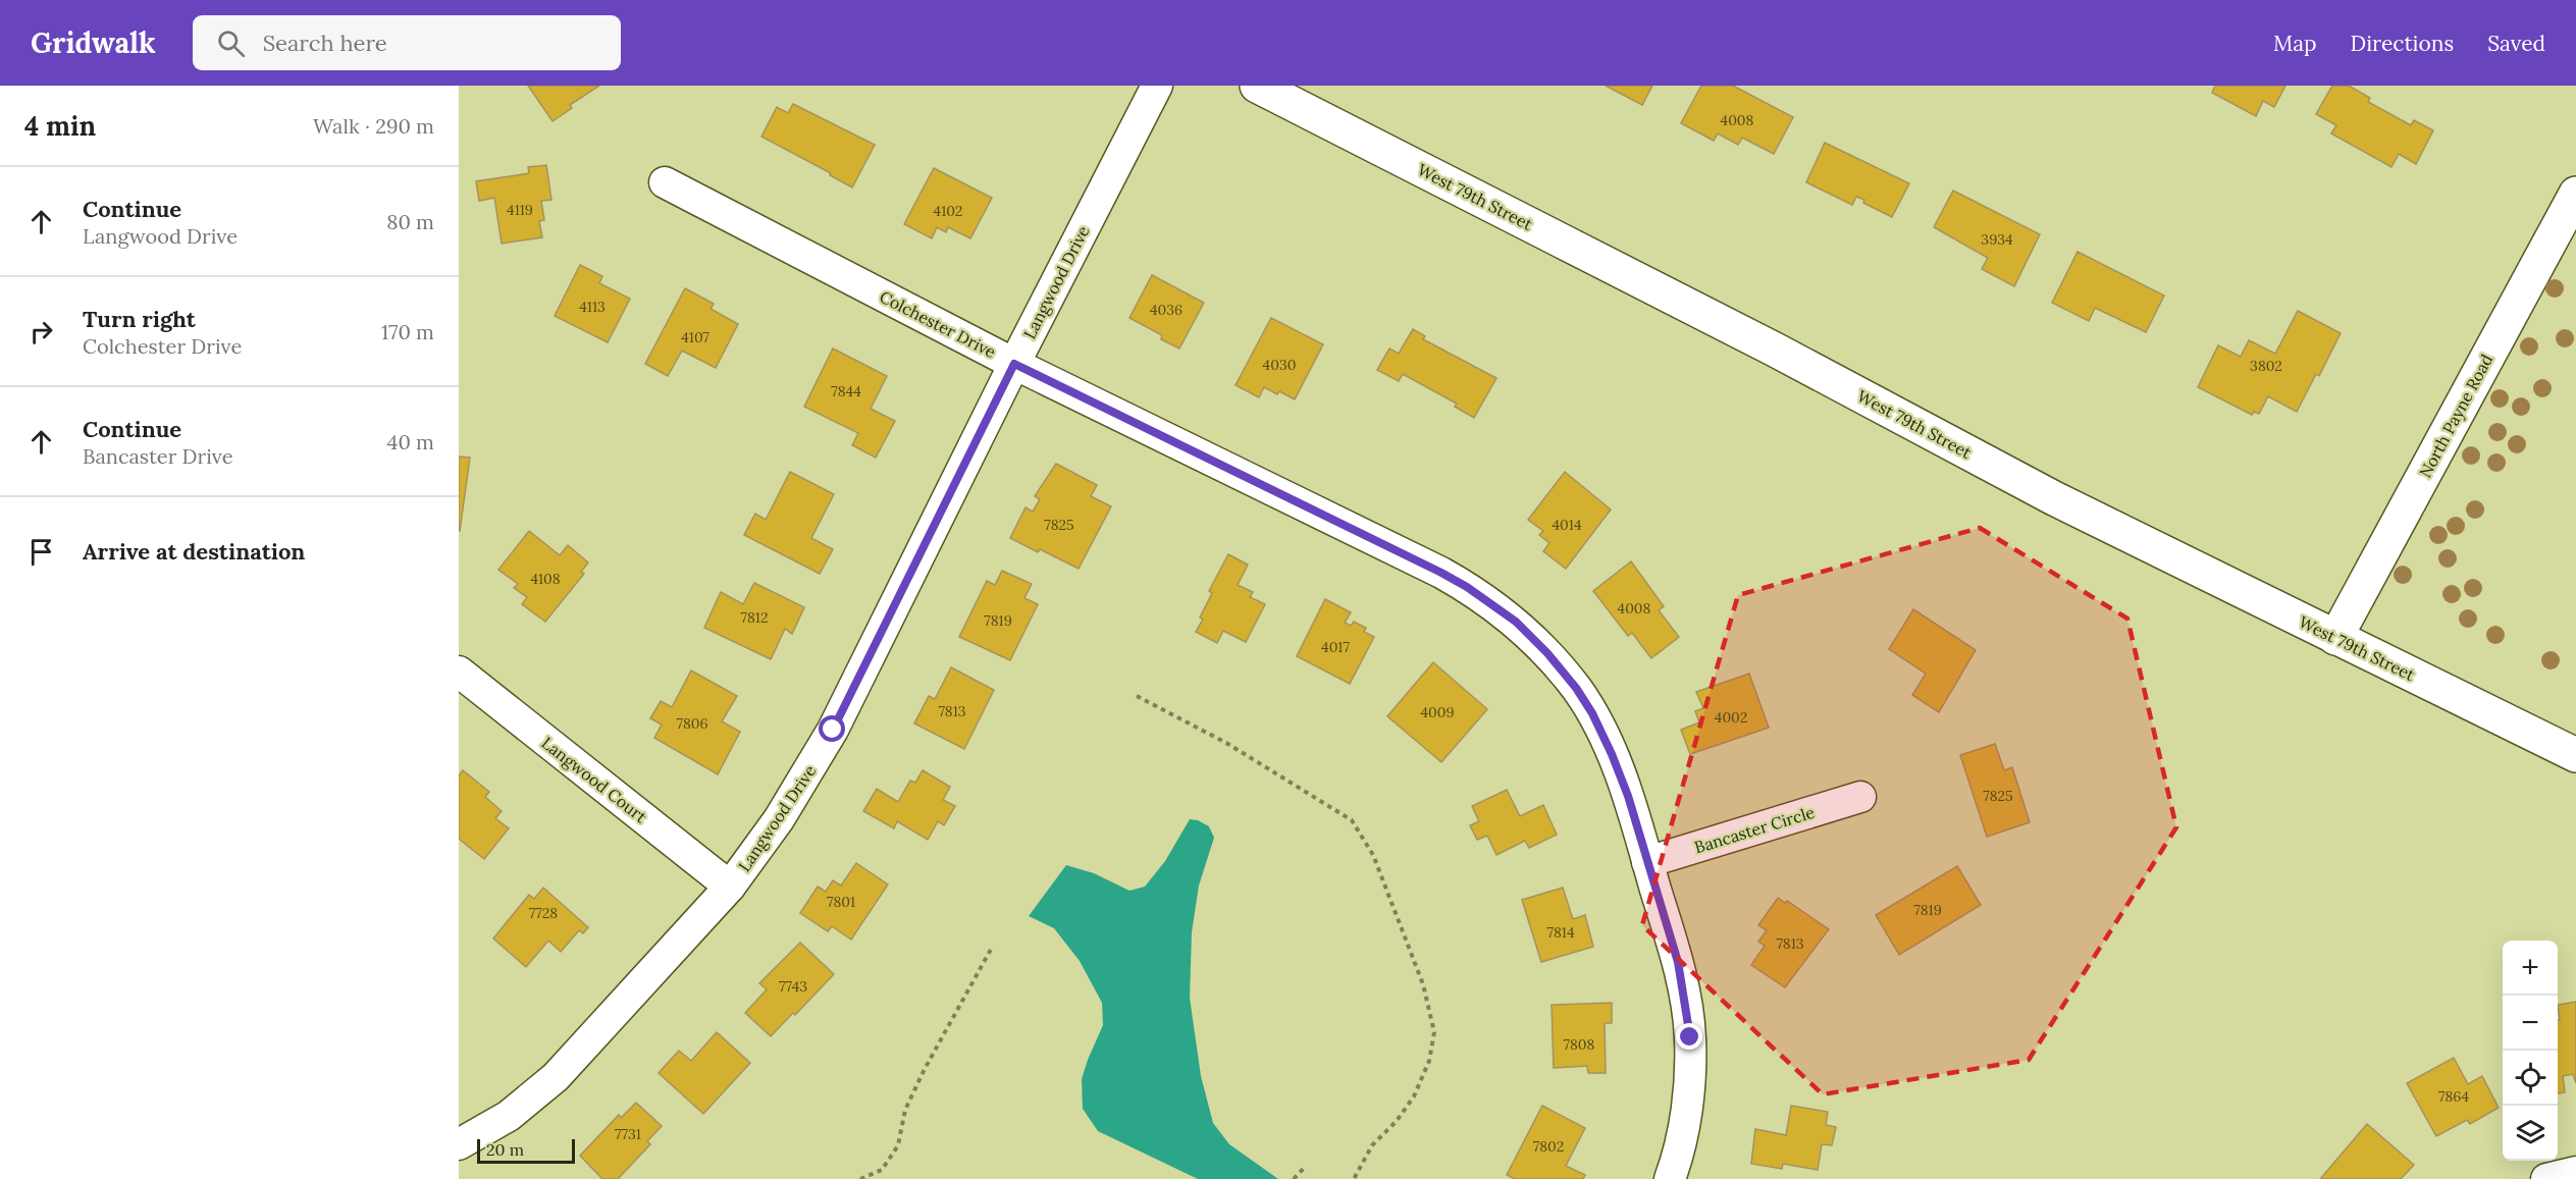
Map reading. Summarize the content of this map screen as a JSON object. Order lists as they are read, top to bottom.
{
  "streets": {
    "main road": ["West 79th Street", "North Payne Road"],
    "street": [
      "Langwood Drive",
      "Colchester Drive",
      "Langwood Court",
      "Bancaster Circle"
    ]
  },
  "crossings": [
    ["West 79th Street", "North Payne Road"],
    ["Langwood Drive", "Colchester Drive"],
    ["Langwood Drive", "Langwood Court"],
    ["Colchester Drive", "Bancaster Circle"]
  ],
  "house_numbers": [
    "4008",
    "4119",
    "4102",
    "3934",
    "4113",
    "4036",
    "4107",
    "4030",
    "3802",
    "7844",
    "7825",
    "4014",
    "4108",
    "4008",
    "7812",
    "7819",
    "4017",
    "7813",
    "4009",
    "4002",
    "7806",
    "7825",
    "7801",
    "7819",
    "7728",
    "7814",
    "7813",
    "7743",
    "7808",
    "7864",
    "7731",
    "7802"
  ],
  "scale_bar": "20 m",
  "page": {
    "header": "Gridwalk",
    "search": "Search here",
    "nav": ["Map", "Directions", "Saved"],
    "heading": ["4 min", "Walk · 290 m"],
    "list": [
      ["Continue", "Langwood Drive", "80 m"],
      ["Turn right", "Colchester Drive", "170 m"],
      ["Continue", "Bancaster Drive", "40 m"],
      "Arrive at destination"
    ],
    "map_buttons": ["+", "−"],
    "scale": "20 m"
  }
}
